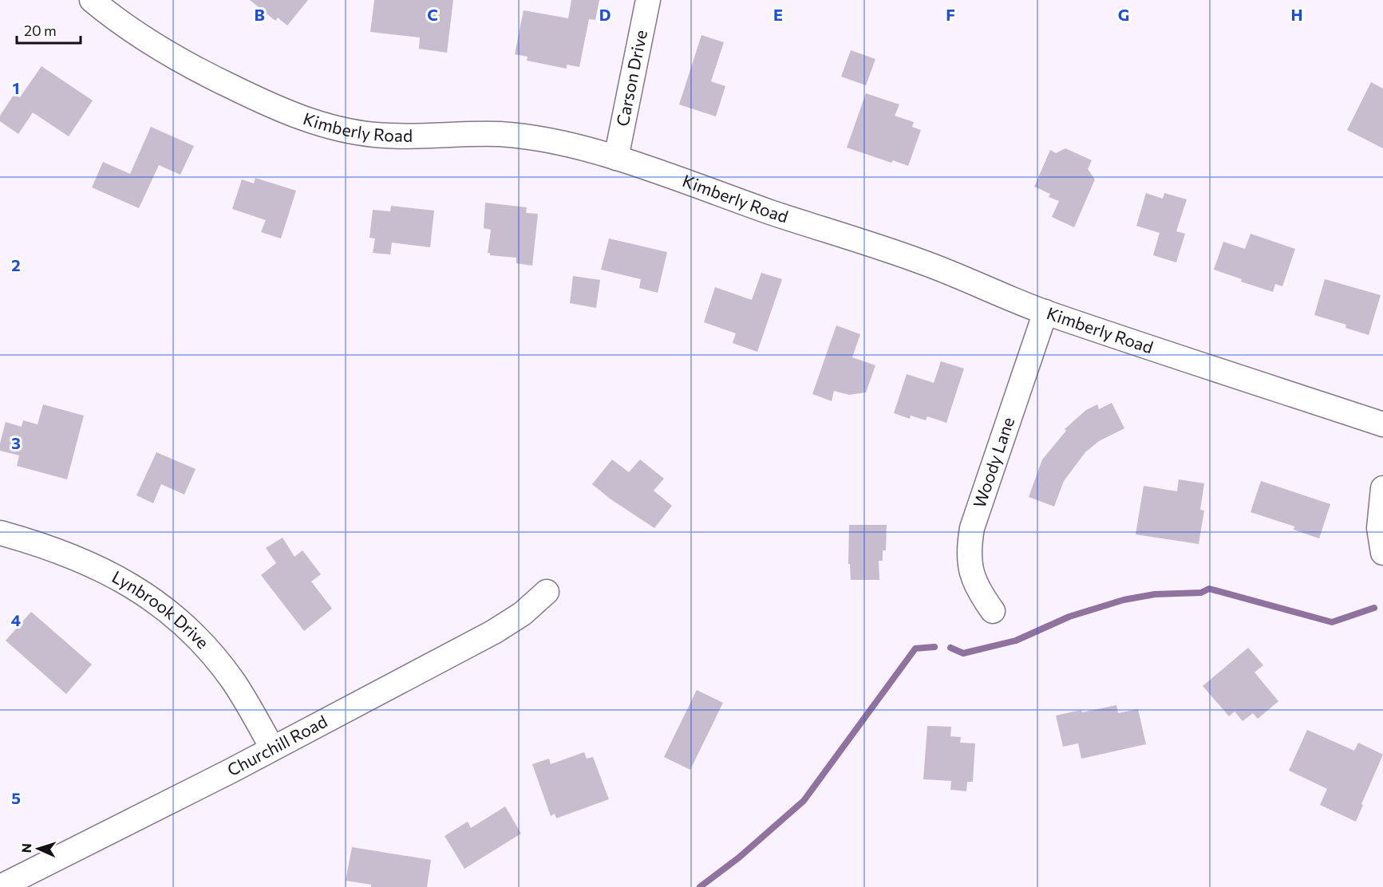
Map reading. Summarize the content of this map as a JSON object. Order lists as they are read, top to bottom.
{
  "streets": {
    "street": [
      "Carson Drive",
      "Kimberly Road",
      "Woody Lane",
      "Lynbrook Drive",
      "Churchill Road"
    ]
  },
  "crossings": [
    ["Carson Drive", "Kimberly Road"],
    ["Kimberly Road", "Woody Lane"],
    ["Lynbrook Drive", "Churchill Road"]
  ],
  "scale_bar": "20 m",
  "north": "left",
  "grid": {
    "columns": [
      "B",
      "C",
      "D",
      "E",
      "F",
      "G",
      "H"
    ],
    "rows": [
      "1",
      "2",
      "3",
      "4",
      "5"
    ]
  }
}
